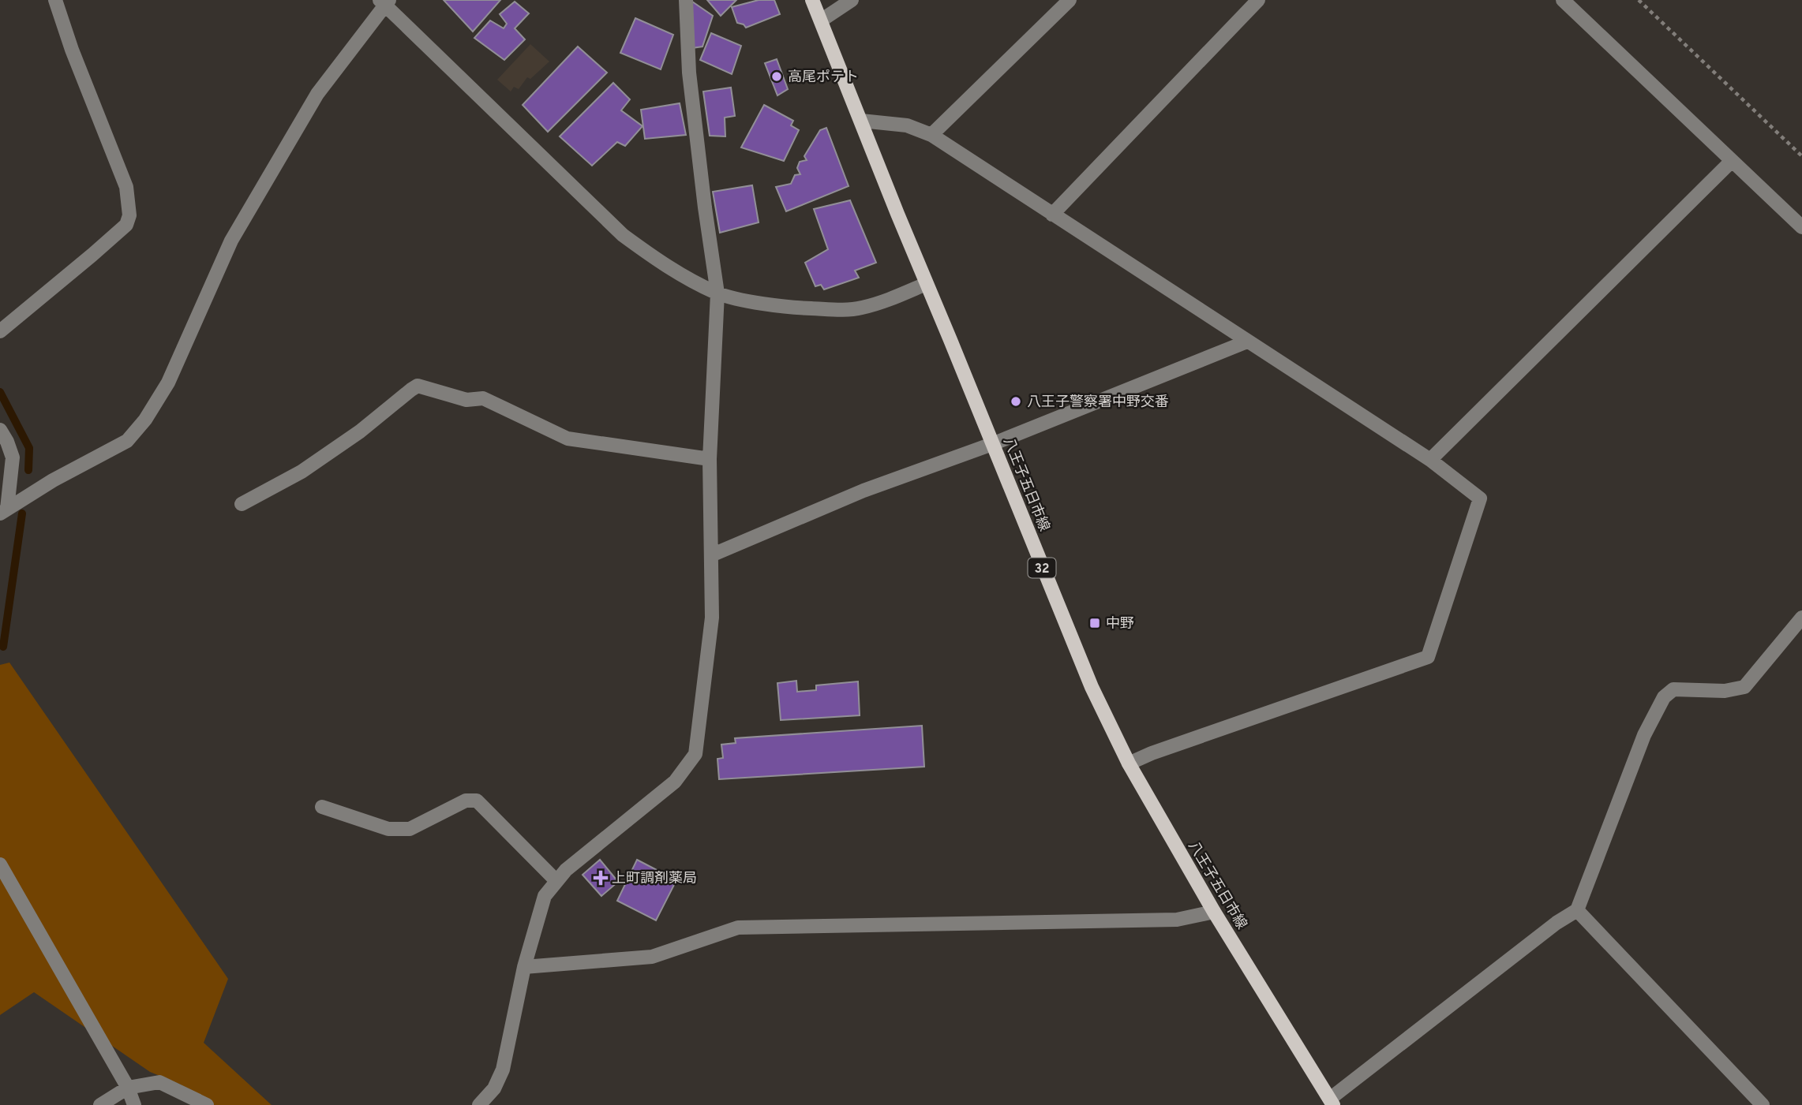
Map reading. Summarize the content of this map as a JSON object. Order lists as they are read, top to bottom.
{
  "streets": {
    "main road": ["八王子五日市線", "32"]
  },
  "places": {
    "other": ["高尾ポテト", "八王子警察署中野交番"],
    "transit": ["中野"],
    "health": ["上町調剤薬局"]
  }
}
